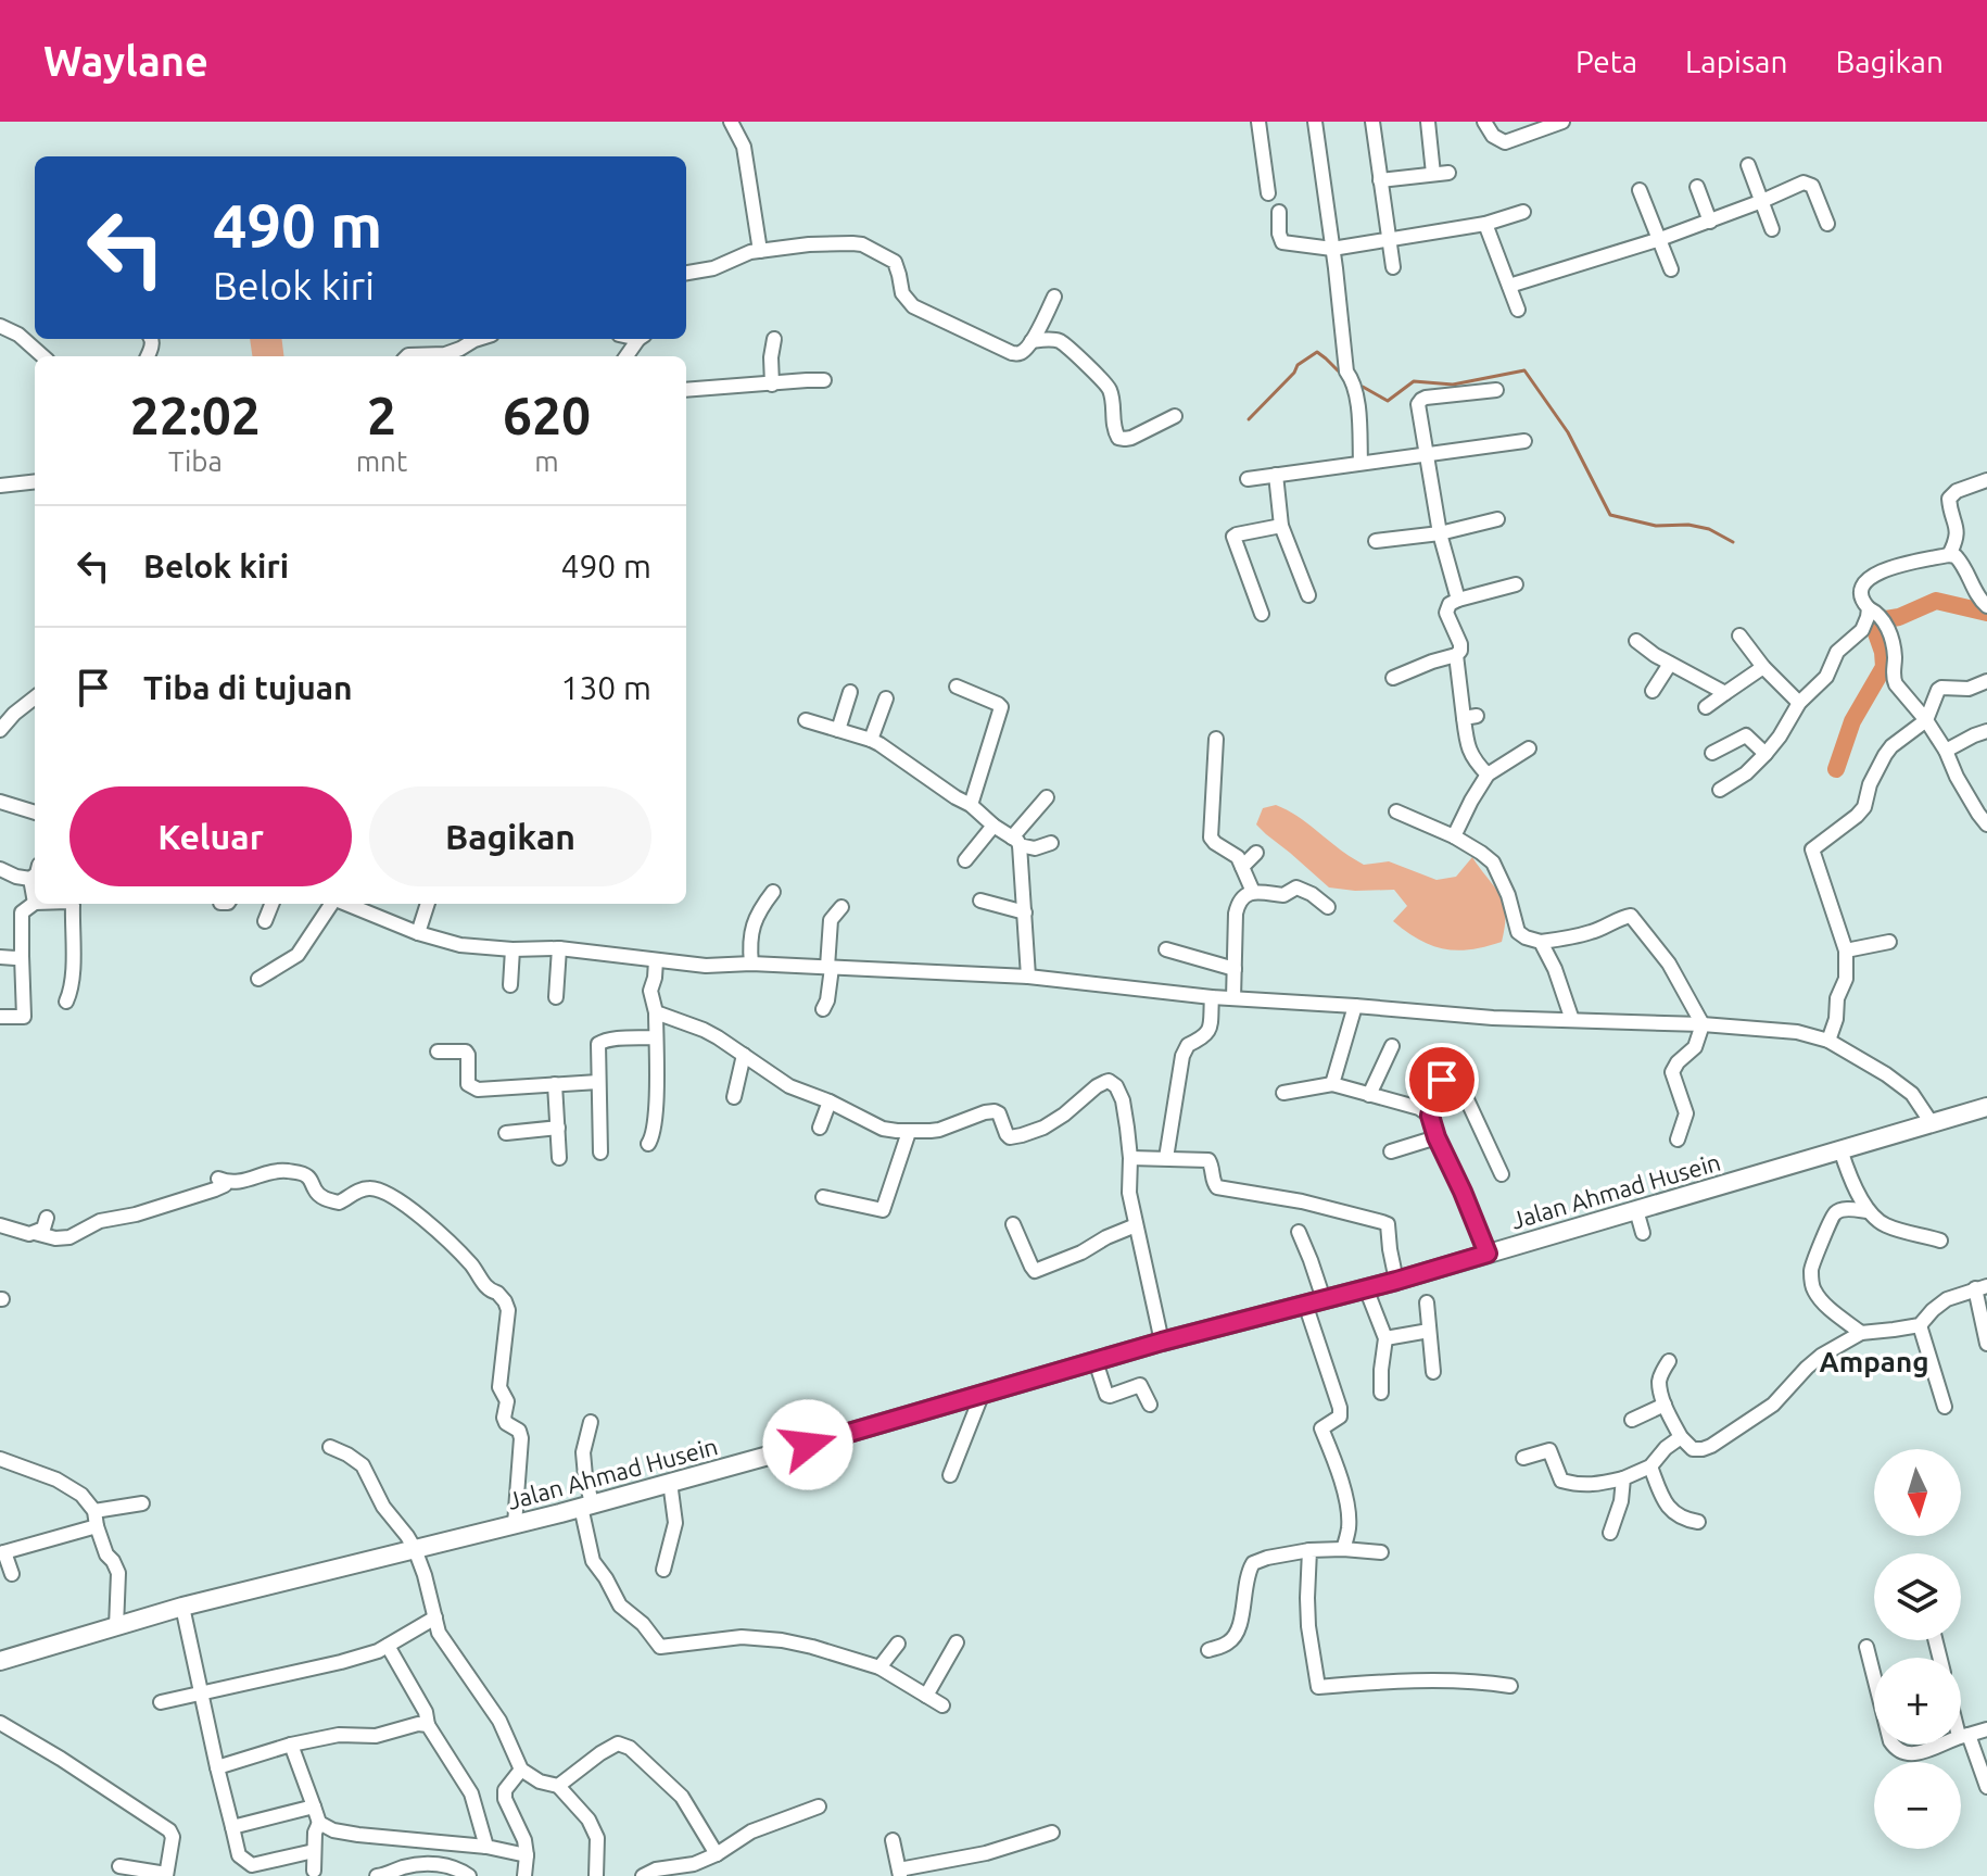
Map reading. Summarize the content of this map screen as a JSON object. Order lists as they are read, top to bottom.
{
  "streets": {
    "main road": ["Jalan Ahmad Husein"]
  },
  "districts": ["Ampang"],
  "north": "bottom",
  "page": {
    "header": "Waylane",
    "nav": ["Peta", "Lapisan", "Bagikan"],
    "turn": ["490 m", "Belok kiri"],
    "eta": [
      "22:02",
      "Tiba",
      "2",
      "mnt",
      "620",
      "m"
    ],
    "list": [
      {
        "name": "Belok kiri",
        "value": "490 m"
      },
      {
        "name": "Tiba di tujuan",
        "value": "130 m"
      }
    ],
    "buttons": ["Keluar", "Bagikan"],
    "map_buttons": ["+", "−"]
  }
}
